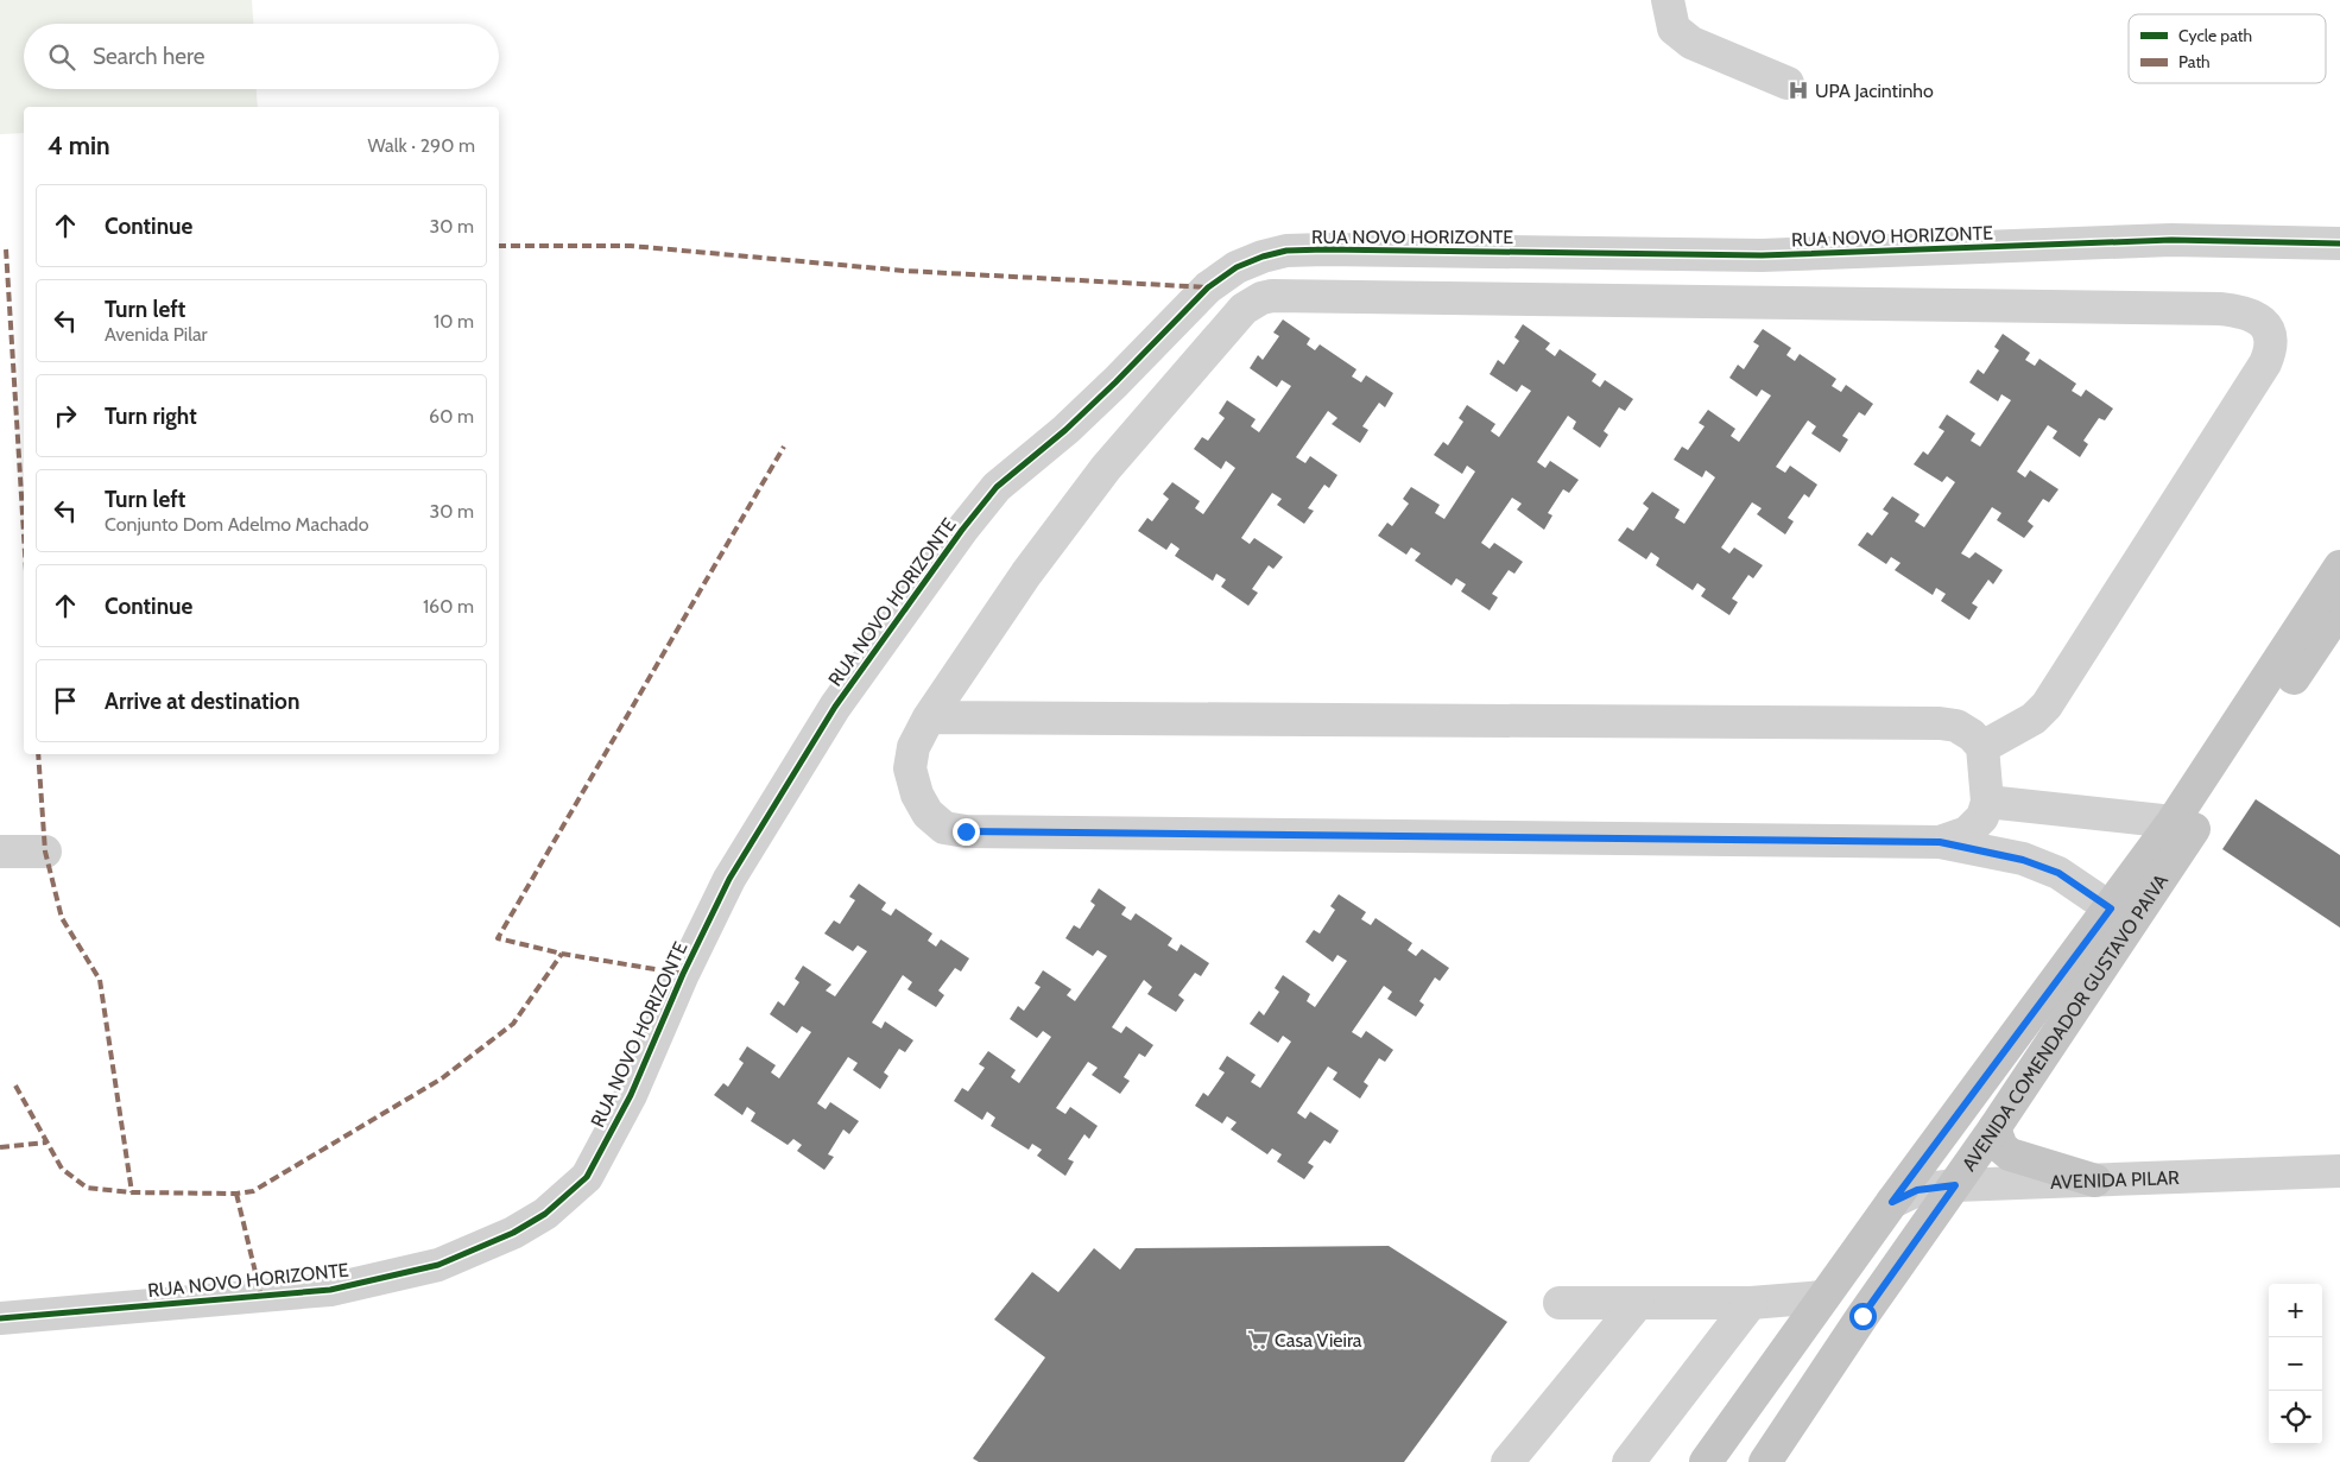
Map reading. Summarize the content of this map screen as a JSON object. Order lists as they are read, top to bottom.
{
  "streets": {
    "main road": ["AVENIDA COMENDADOR GUSTAVO PAIVA"],
    "street": ["RUA NOVO HORIZONTE", "AVENIDA PILAR"]
  },
  "crossings": [
    ["AVENIDA COMENDADOR GUSTAVO PAIVA", "AVENIDA PILAR"]
  ],
  "places": {
    "hospital": ["UPA Jacintinho"],
    "supermarket": ["Casa Vieira"]
  },
  "legend": ["Cycle path", "Path"],
  "page": {
    "search": "Search here",
    "heading": ["4 min", "Walk · 290 m"],
    "list": [
      ["Continue", "30 m"],
      ["Turn left", "Avenida Pilar", "10 m"],
      ["Turn right", "60 m"],
      ["Turn left", "Conjunto Dom Adelmo Machado", "30 m"],
      ["Continue", "160 m"],
      "Arrive at destination"
    ],
    "map_buttons": ["+", "−"]
  }
}
